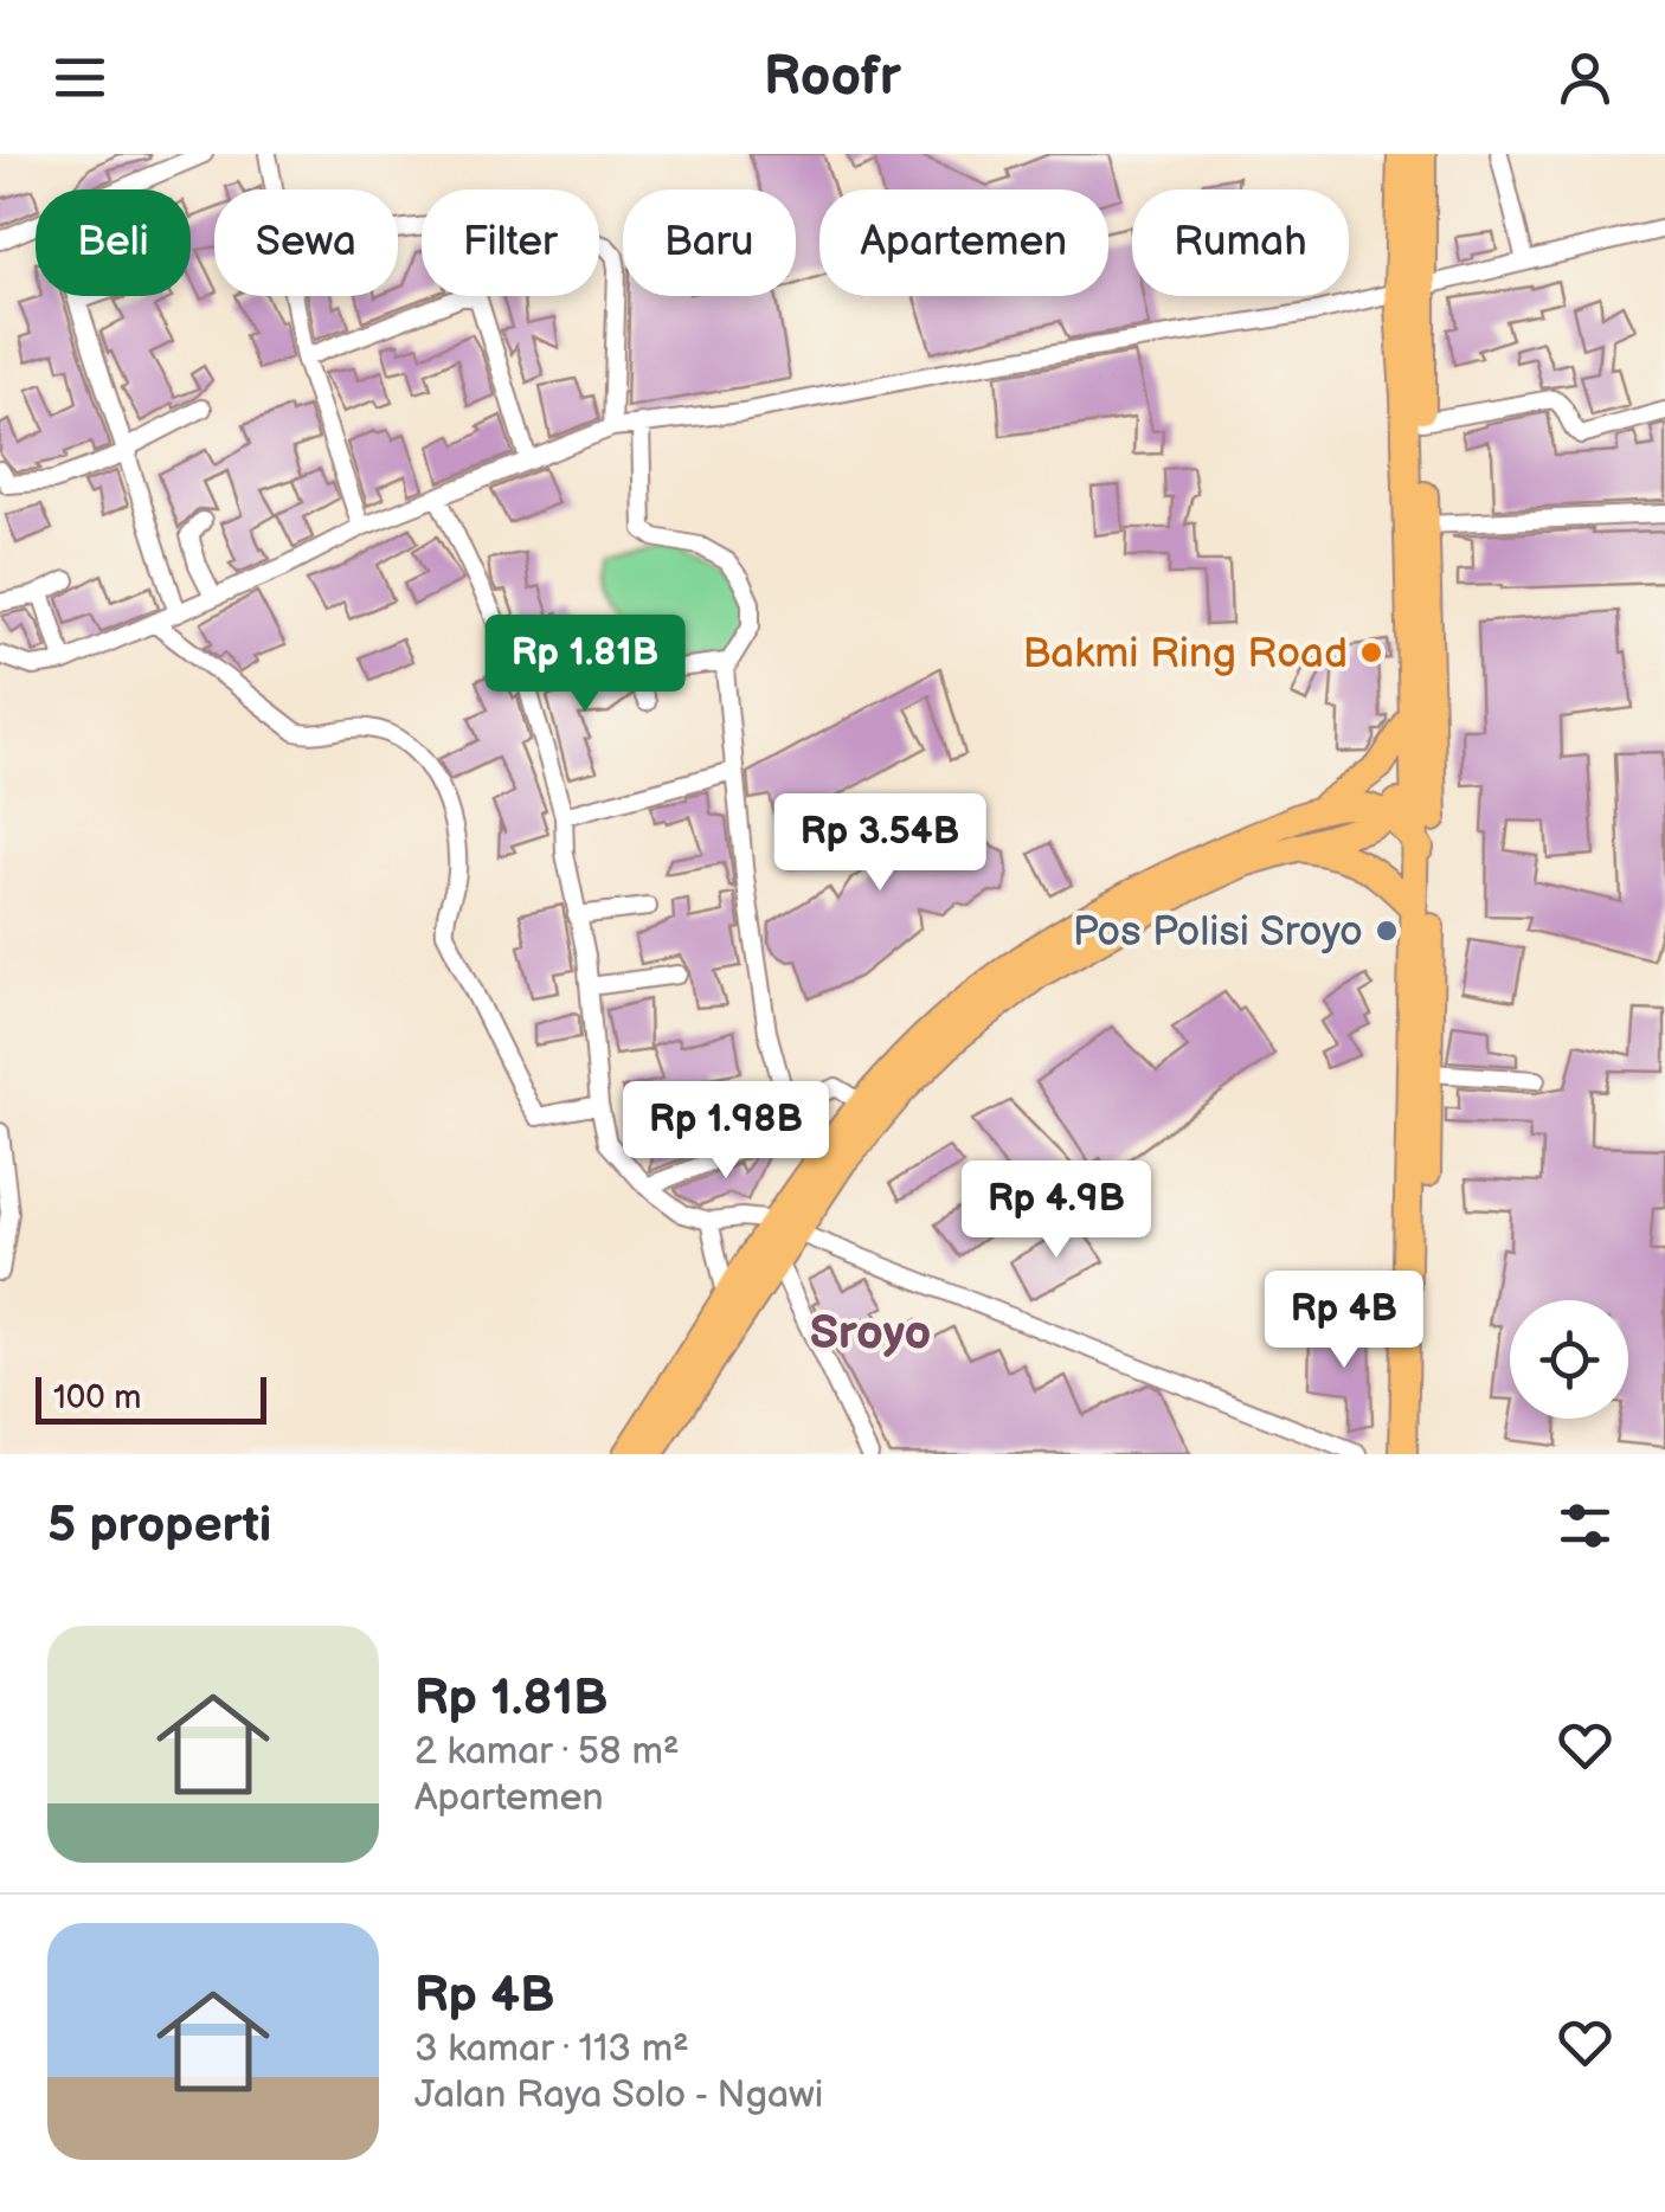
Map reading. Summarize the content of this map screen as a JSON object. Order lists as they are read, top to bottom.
{
  "districts": ["Sroyo"],
  "places": ["Bakmi Ring Road", "Pos Polisi Sroyo"],
  "scale_bar": "100 m",
  "page": {
    "header": "Roofr",
    "chip": [
      "Beli",
      "Sewa",
      "Filter",
      "Baru",
      "Apartemen",
      "Rumah"
    ],
    "price": [
      "Rp 1.81B",
      "Rp 3.54B",
      "Rp 1.98B",
      "Rp 4.9B",
      "Rp 4B"
    ],
    "scale": "100 m",
    "heading": "5 properti",
    "list": [
      {
        "name": "Rp 1.81B",
        "note": "2 kamar · 58 m² · Apartemen"
      },
      {
        "name": "Rp 4B",
        "note": "3 kamar · 113 m² · Jalan Raya Solo - Ngawi"
      }
    ]
  }
}
